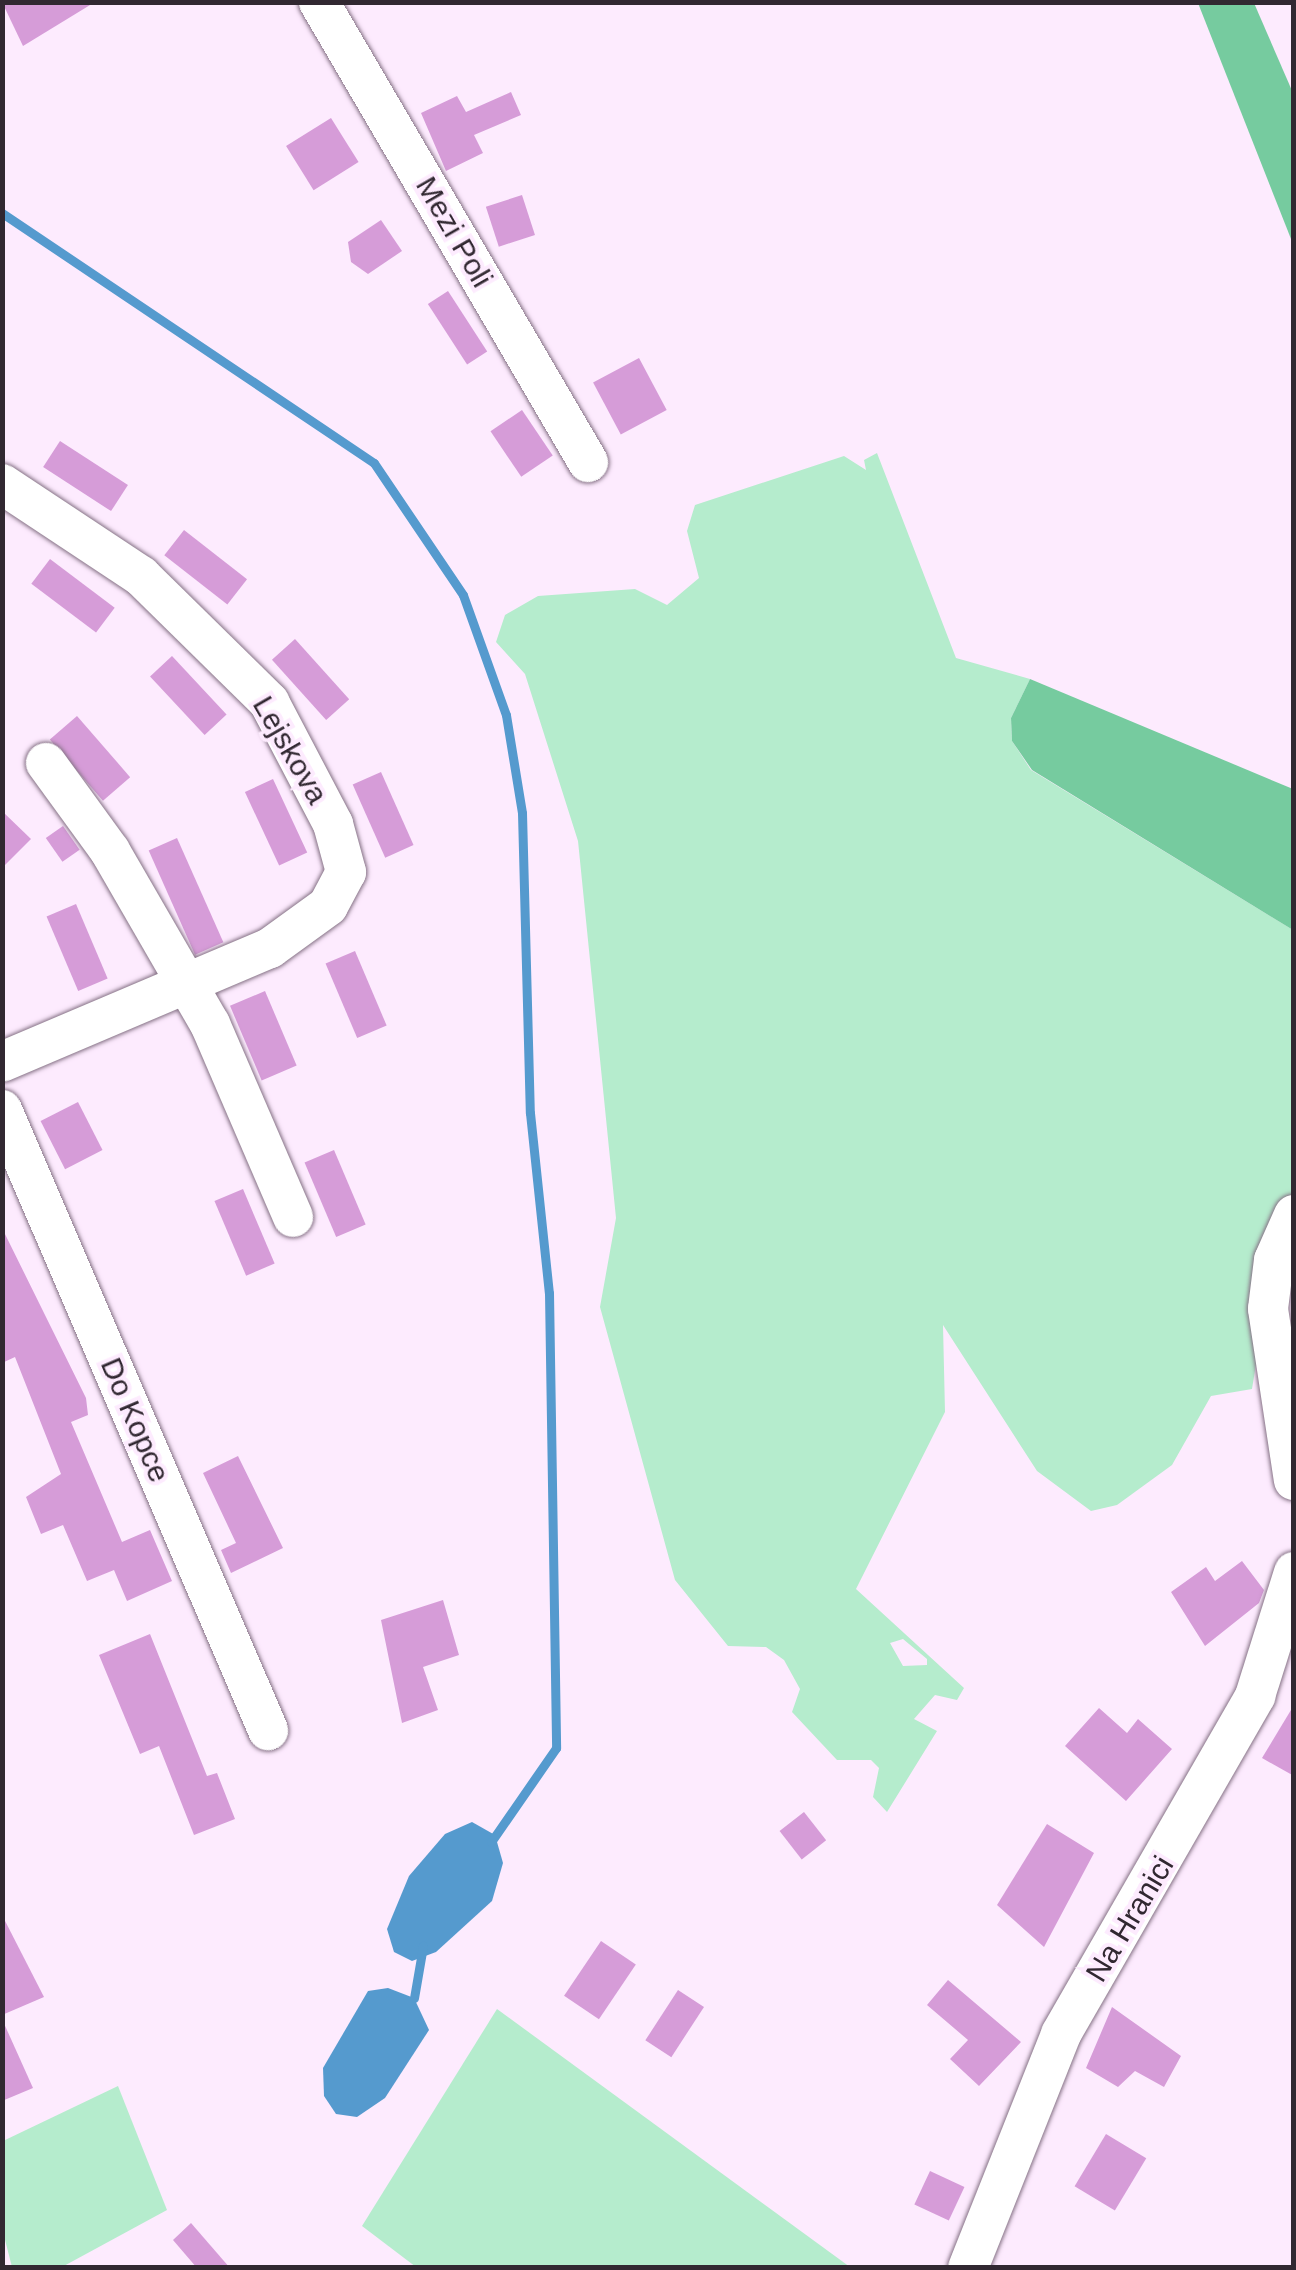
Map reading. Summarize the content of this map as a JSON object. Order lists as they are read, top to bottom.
{
  "streets": {
    "street": [
      "Mezi Poli",
      "Lejskova",
      "Do Kopce",
      "Na Hranici"
    ]
  }
}
